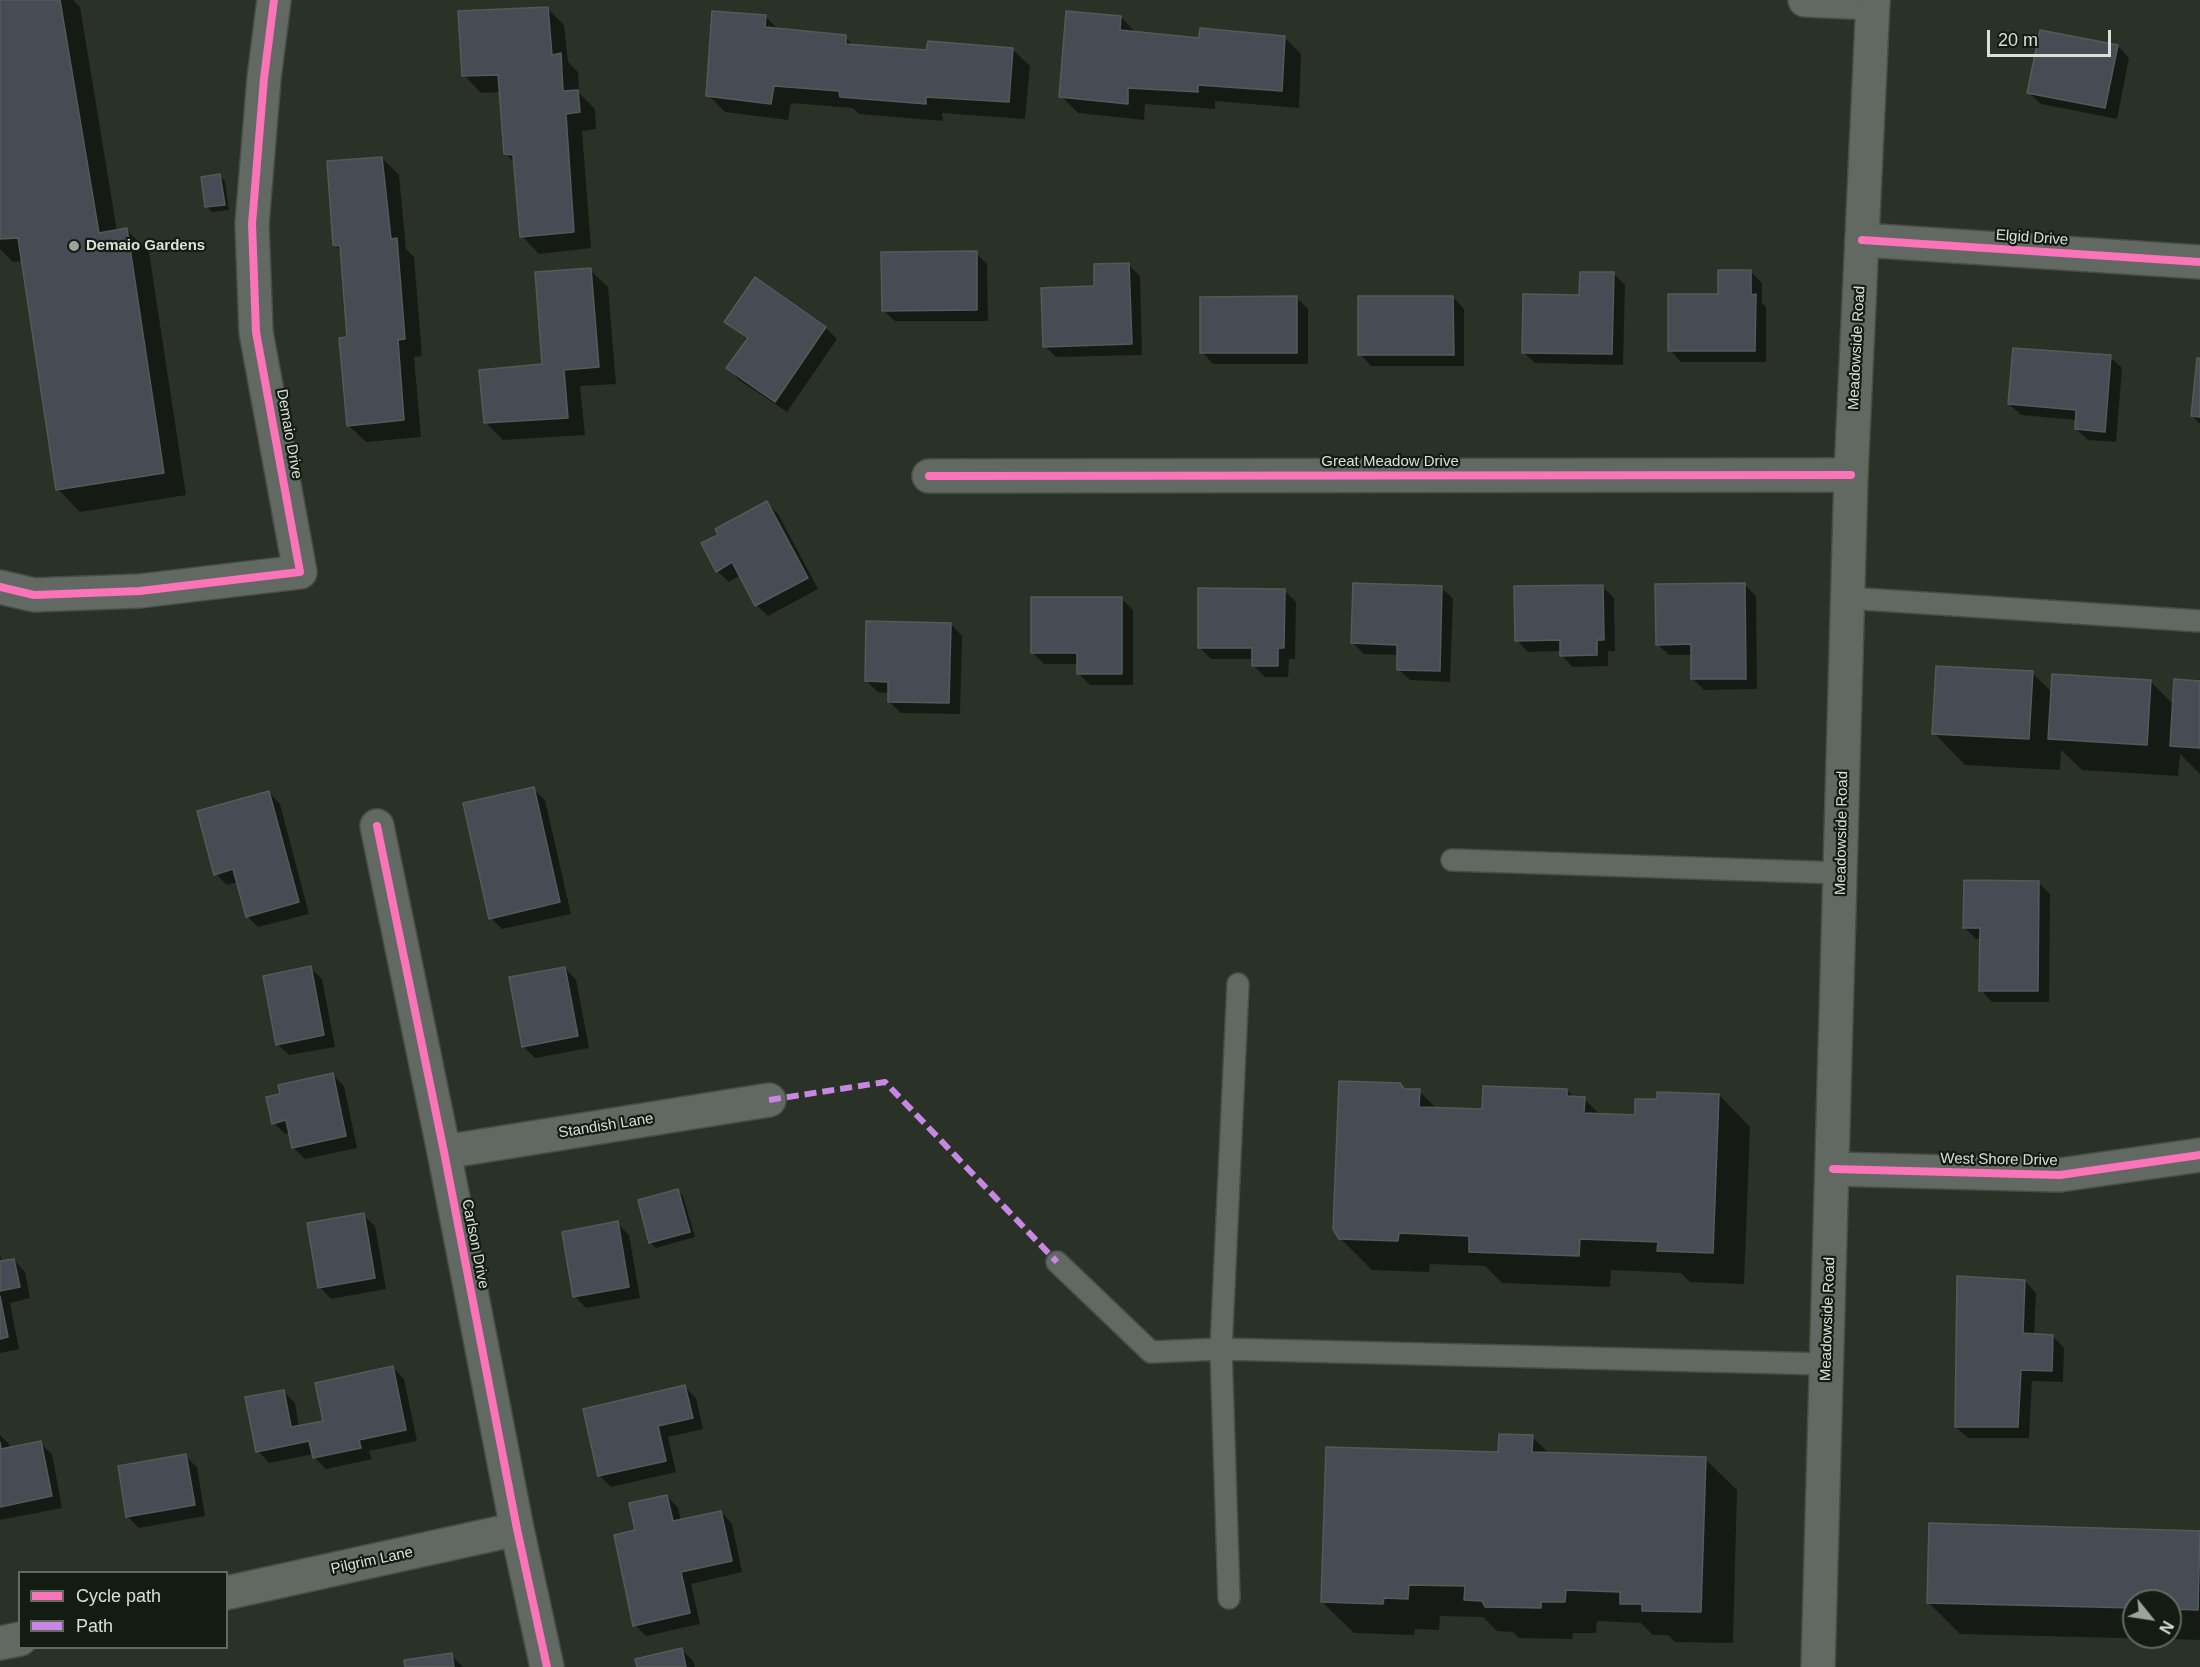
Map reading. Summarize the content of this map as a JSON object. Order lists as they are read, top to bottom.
{
  "streets": {
    "street": [
      "Elgid Drive",
      "Meadowside Road",
      "Demaio Drive",
      "Great Meadow Drive",
      "Standish Lane",
      "West Shore Drive",
      "Carlson Drive",
      "Pilgrim Lane"
    ]
  },
  "crossings": [
    ["Elgid Drive", "Meadowside Road"],
    ["Meadowside Road", "Great Meadow Drive"],
    ["Meadowside Road", "West Shore Drive"],
    ["Standish Lane", "Carlson Drive"],
    ["Carlson Drive", "Pilgrim Lane"]
  ],
  "places": ["Demaio Gardens"],
  "legend": ["Cycle path", "Path"],
  "scale_bar": "20 m",
  "north": "bottom right"
}
